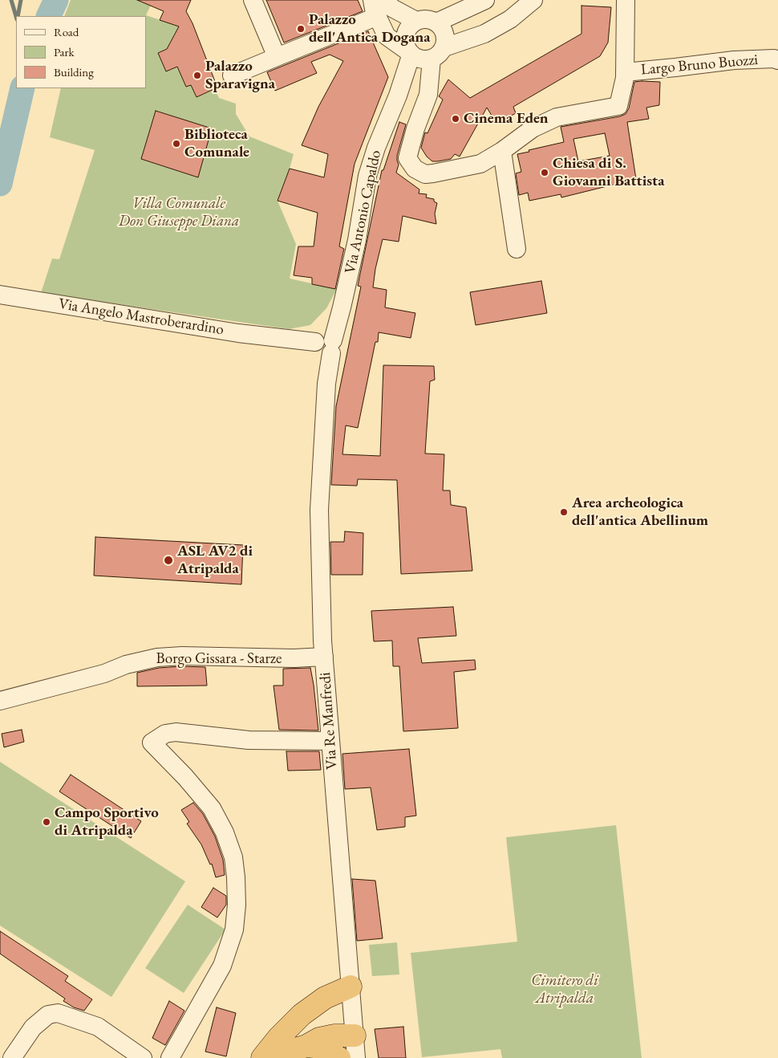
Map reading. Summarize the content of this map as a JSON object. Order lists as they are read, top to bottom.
{
  "streets": {
    "street": [
      "Largo Bruno Buozzi",
      "Via Antonio Capaldo",
      "Via Angelo Mastroberardino",
      "Borgo Gissara - Starze",
      "Via Re Manfredi"
    ]
  },
  "crossings": [
    ["Via Antonio Capaldo", "Via Angelo Mastroberardino"],
    ["Via Antonio Capaldo", "Via Re Manfredi"],
    ["Via Angelo Mastroberardino", "Via Re Manfredi"],
    ["Borgo Gissara - Starze", "Via Re Manfredi"]
  ],
  "parks": ["Villa Comunale Don Giuseppe Diana", "Cimitero di Atripalda"],
  "places": [
    "Palazzo dell'Antica Dogana",
    "Palazzo Sparavigna",
    "Cinema Eden",
    "Biblioteca Comunale",
    "Chiesa di S. Giovanni Battista",
    "Area archeologica dell'antica Abellinum",
    "ASL AV2 di Atripalda",
    "Campo Sportivo di Atripalda"
  ],
  "legend": ["Road", "Park", "Building"]
}
